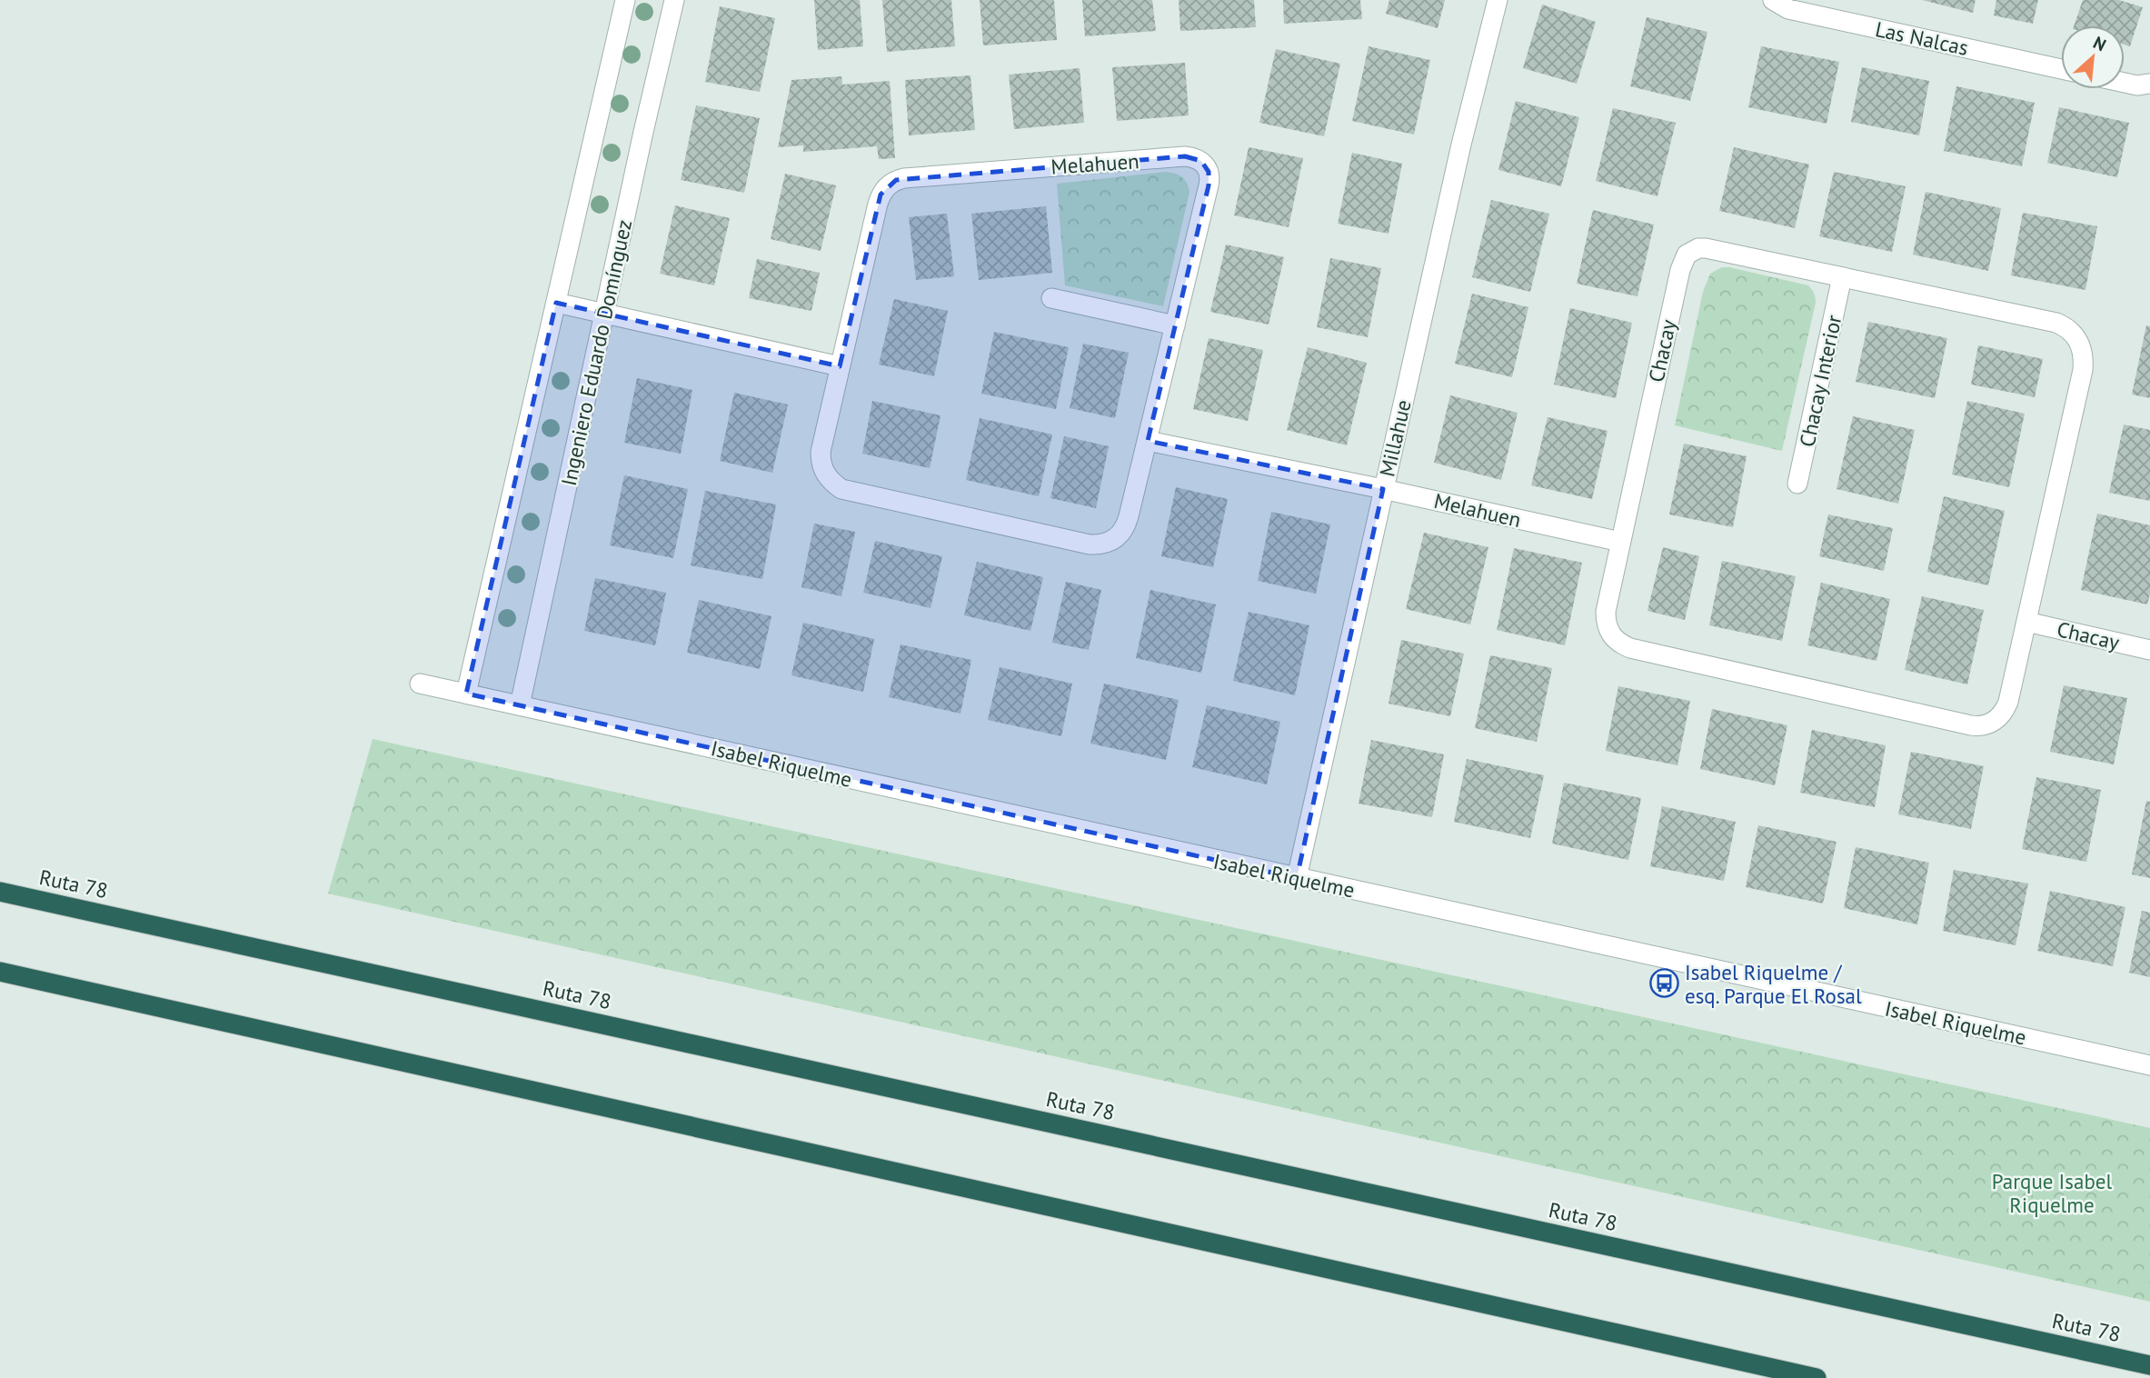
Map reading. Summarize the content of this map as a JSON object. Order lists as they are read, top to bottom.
{
  "streets": {
    "highway": ["Ruta 78"],
    "street": [
      "Las Nalcas",
      "Melahuen",
      "Chacay",
      "Ingeniero Eduardo Domínguez",
      "Chacay Interior",
      "Millahue",
      "Isabel Riquelme"
    ]
  },
  "crossings": [
    ["Melahuen", "Chacay"],
    ["Melahuen", "Millahue"],
    ["Chacay", "Chacay Interior"],
    ["Ingeniero Eduardo Domínguez", "Isabel Riquelme"],
    ["Millahue", "Isabel Riquelme"]
  ],
  "parks": ["Parque Isabel Riquelme"],
  "places": {
    "bus stop": ["Isabel Riquelme / esq. Parque El Rosal"]
  },
  "north": "top right"
}
